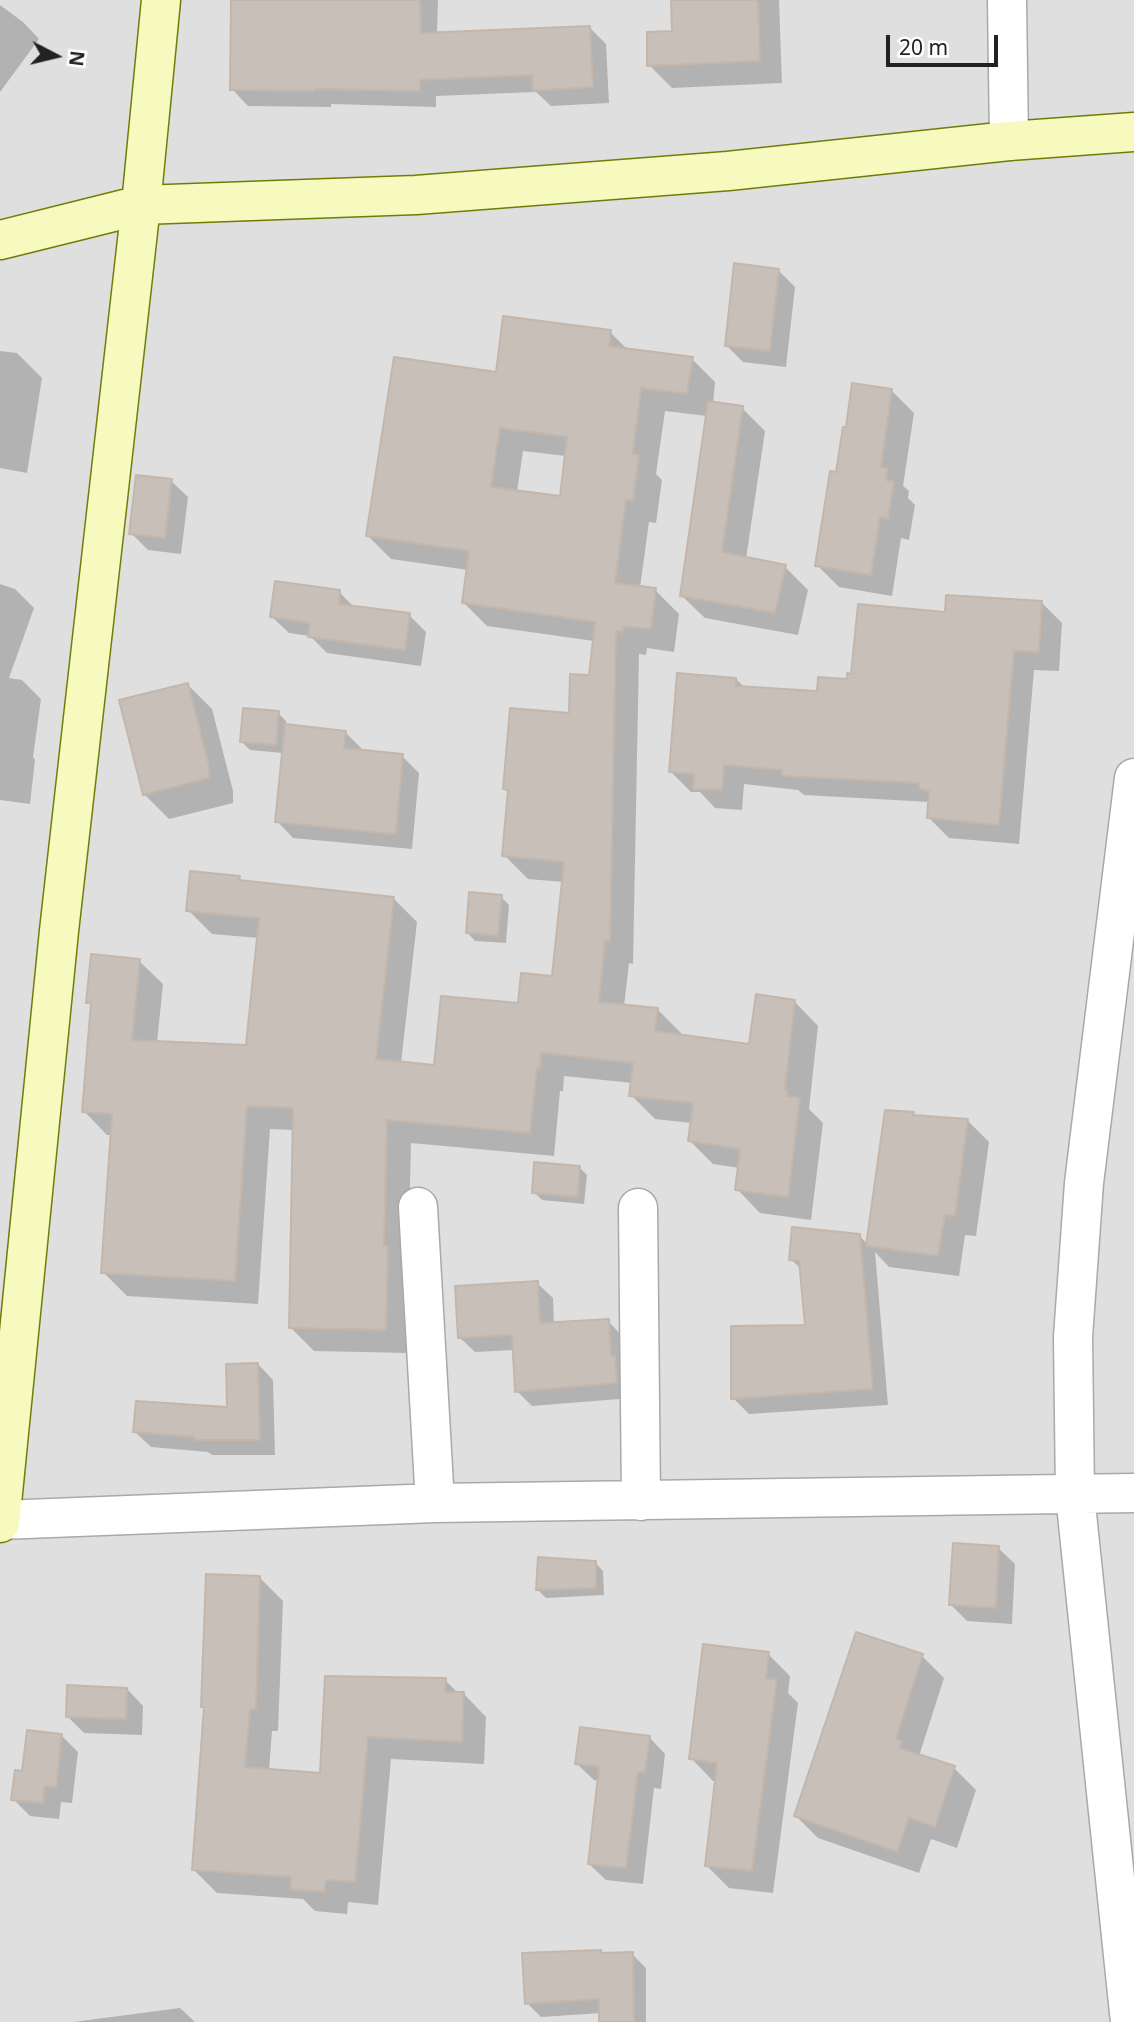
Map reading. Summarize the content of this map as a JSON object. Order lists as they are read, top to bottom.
{
  "scale_bar": "20 m",
  "north": "right"
}
